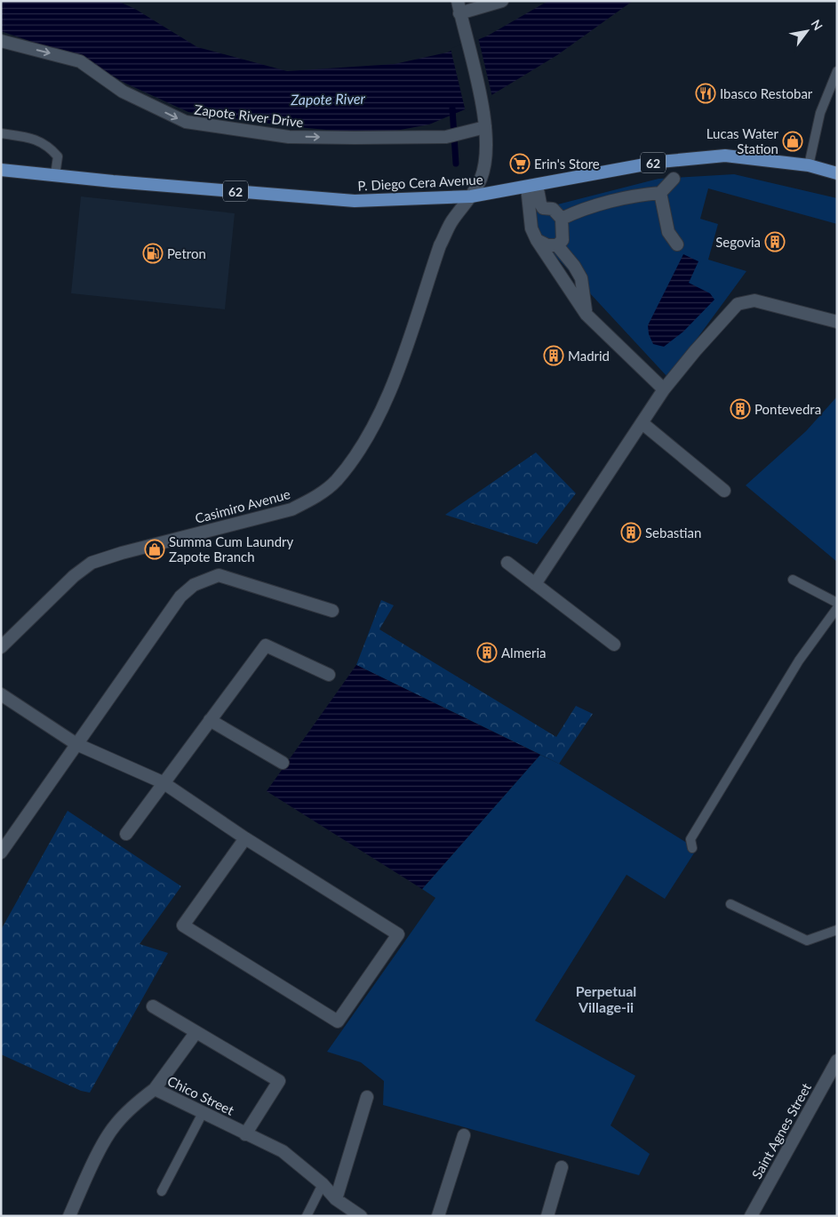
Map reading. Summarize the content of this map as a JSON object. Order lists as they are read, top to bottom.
{
  "streets": {
    "main road": ["62", "P. Diego Cera Avenue"],
    "street": [
      "Zapote River Drive",
      "Casimiro Avenue",
      "Chico Street",
      "Saint Agnes Street"
    ]
  },
  "crossings": [
    ["Zapote River Drive", "Casimiro Avenue"],
    ["P. Diego Cera Avenue", "Casimiro Avenue"]
  ],
  "one_way": ["Zapote River Drive"],
  "districts": ["Perpetual Village-ii"],
  "water": ["Zapote River"],
  "places": {
    "restaurant": ["Ibasco Restobar"],
    "shop": ["Lucas Water Station", "Summa Cum Laundry Zapote Branch"],
    "supermarket": ["Erin's Store"],
    "building": [
      "Segovia",
      "Madrid",
      "Pontevedra",
      "Sebastian",
      "Almeria"
    ],
    "fuel station": ["Petron"]
  },
  "north": "top right"
}
